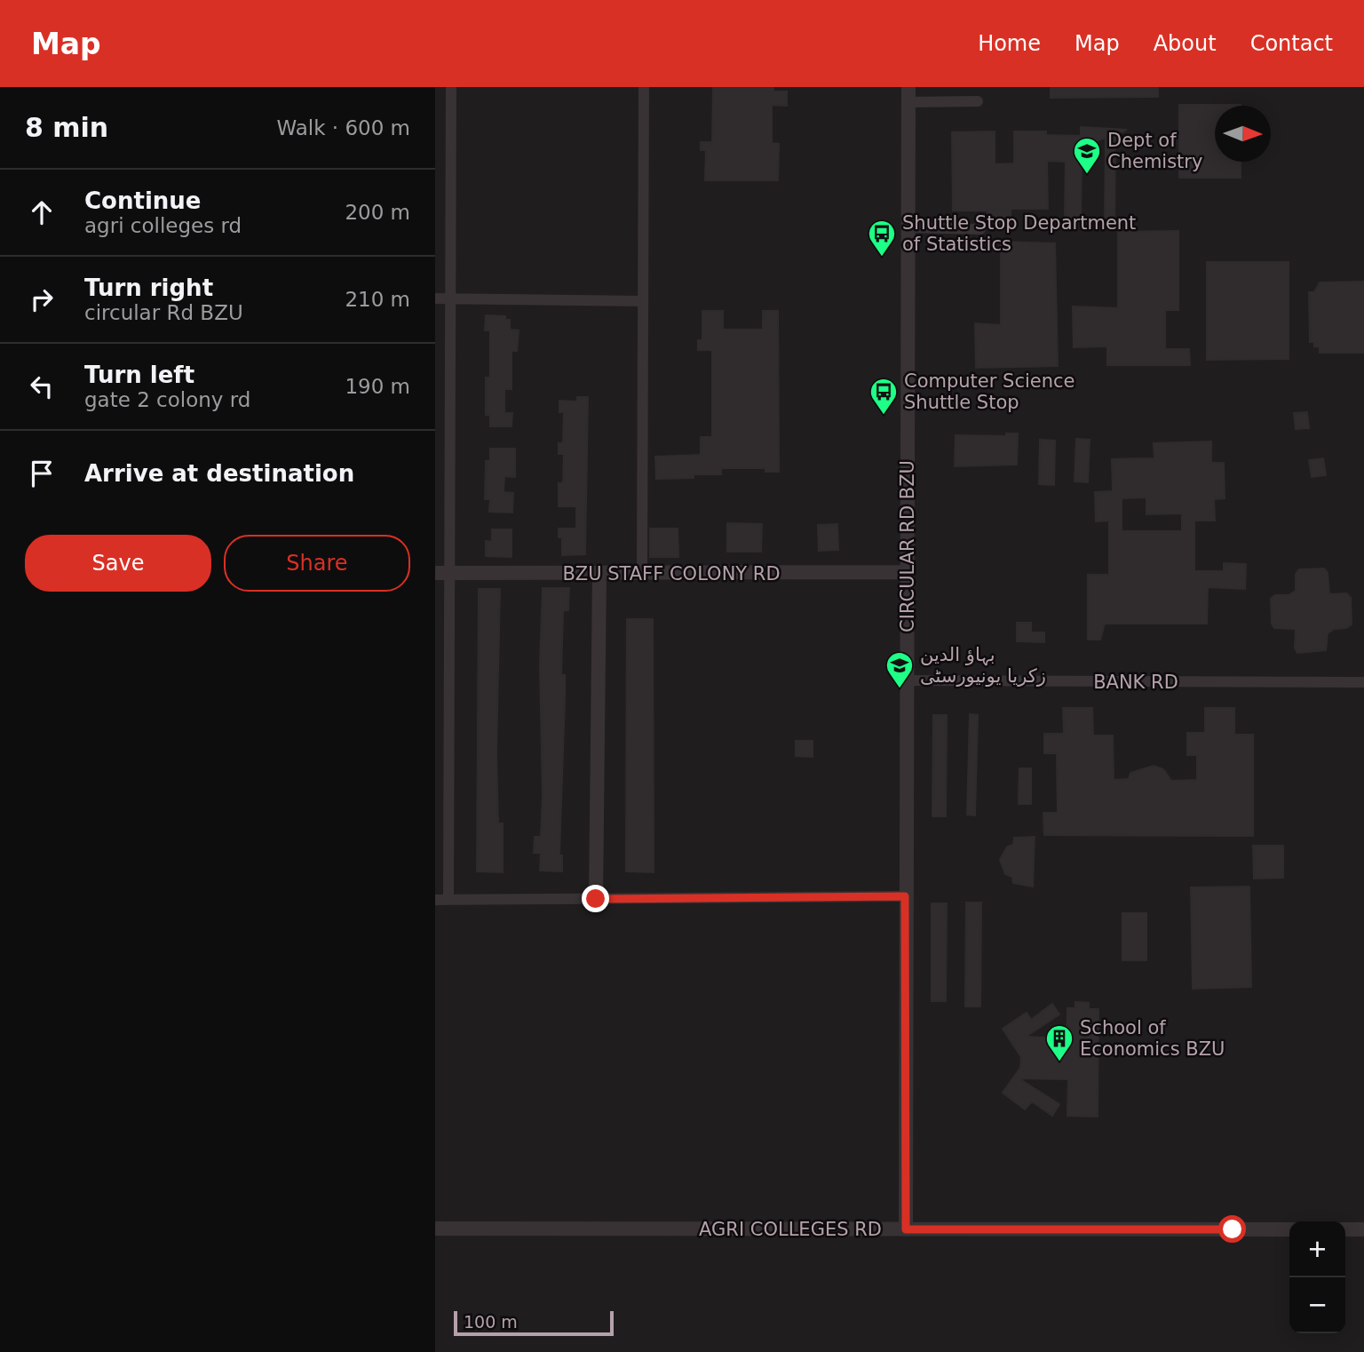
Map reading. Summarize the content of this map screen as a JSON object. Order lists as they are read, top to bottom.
{
  "streets": {
    "street": [
      "CIRCULAR RD BZU",
      "BZU STAFF COLONY RD",
      "BANK RD",
      "AGRI COLLEGES RD"
    ]
  },
  "crossings": [
    ["CIRCULAR RD BZU", "BZU STAFF COLONY RD"],
    ["CIRCULAR RD BZU", "BANK RD"],
    ["CIRCULAR RD BZU", "AGRI COLLEGES RD"]
  ],
  "places": {
    "school or university": ["Dept of Chemistry", "بہاؤ الدین زکریا یونیورسٹی"],
    "bus stop": ["Shuttle Stop Department of Statistics", "Computer Science Shuttle Stop"],
    "building": ["School of Economics BZU"]
  },
  "scale_bar": "100 m",
  "north": "right",
  "page": {
    "header": "Map",
    "nav": [
      "Home",
      "Map",
      "About",
      "Contact"
    ],
    "heading": ["8 min", "Walk · 600 m"],
    "list": [
      ["Continue", "agri colleges rd", "200 m"],
      ["Turn right", "circular Rd BZU", "210 m"],
      ["Turn left", "gate 2 colony rd", "190 m"],
      "Arrive at destination"
    ],
    "buttons": ["Save", "Share"],
    "map_buttons": ["+", "−"],
    "scale": "100 m"
  }
}
